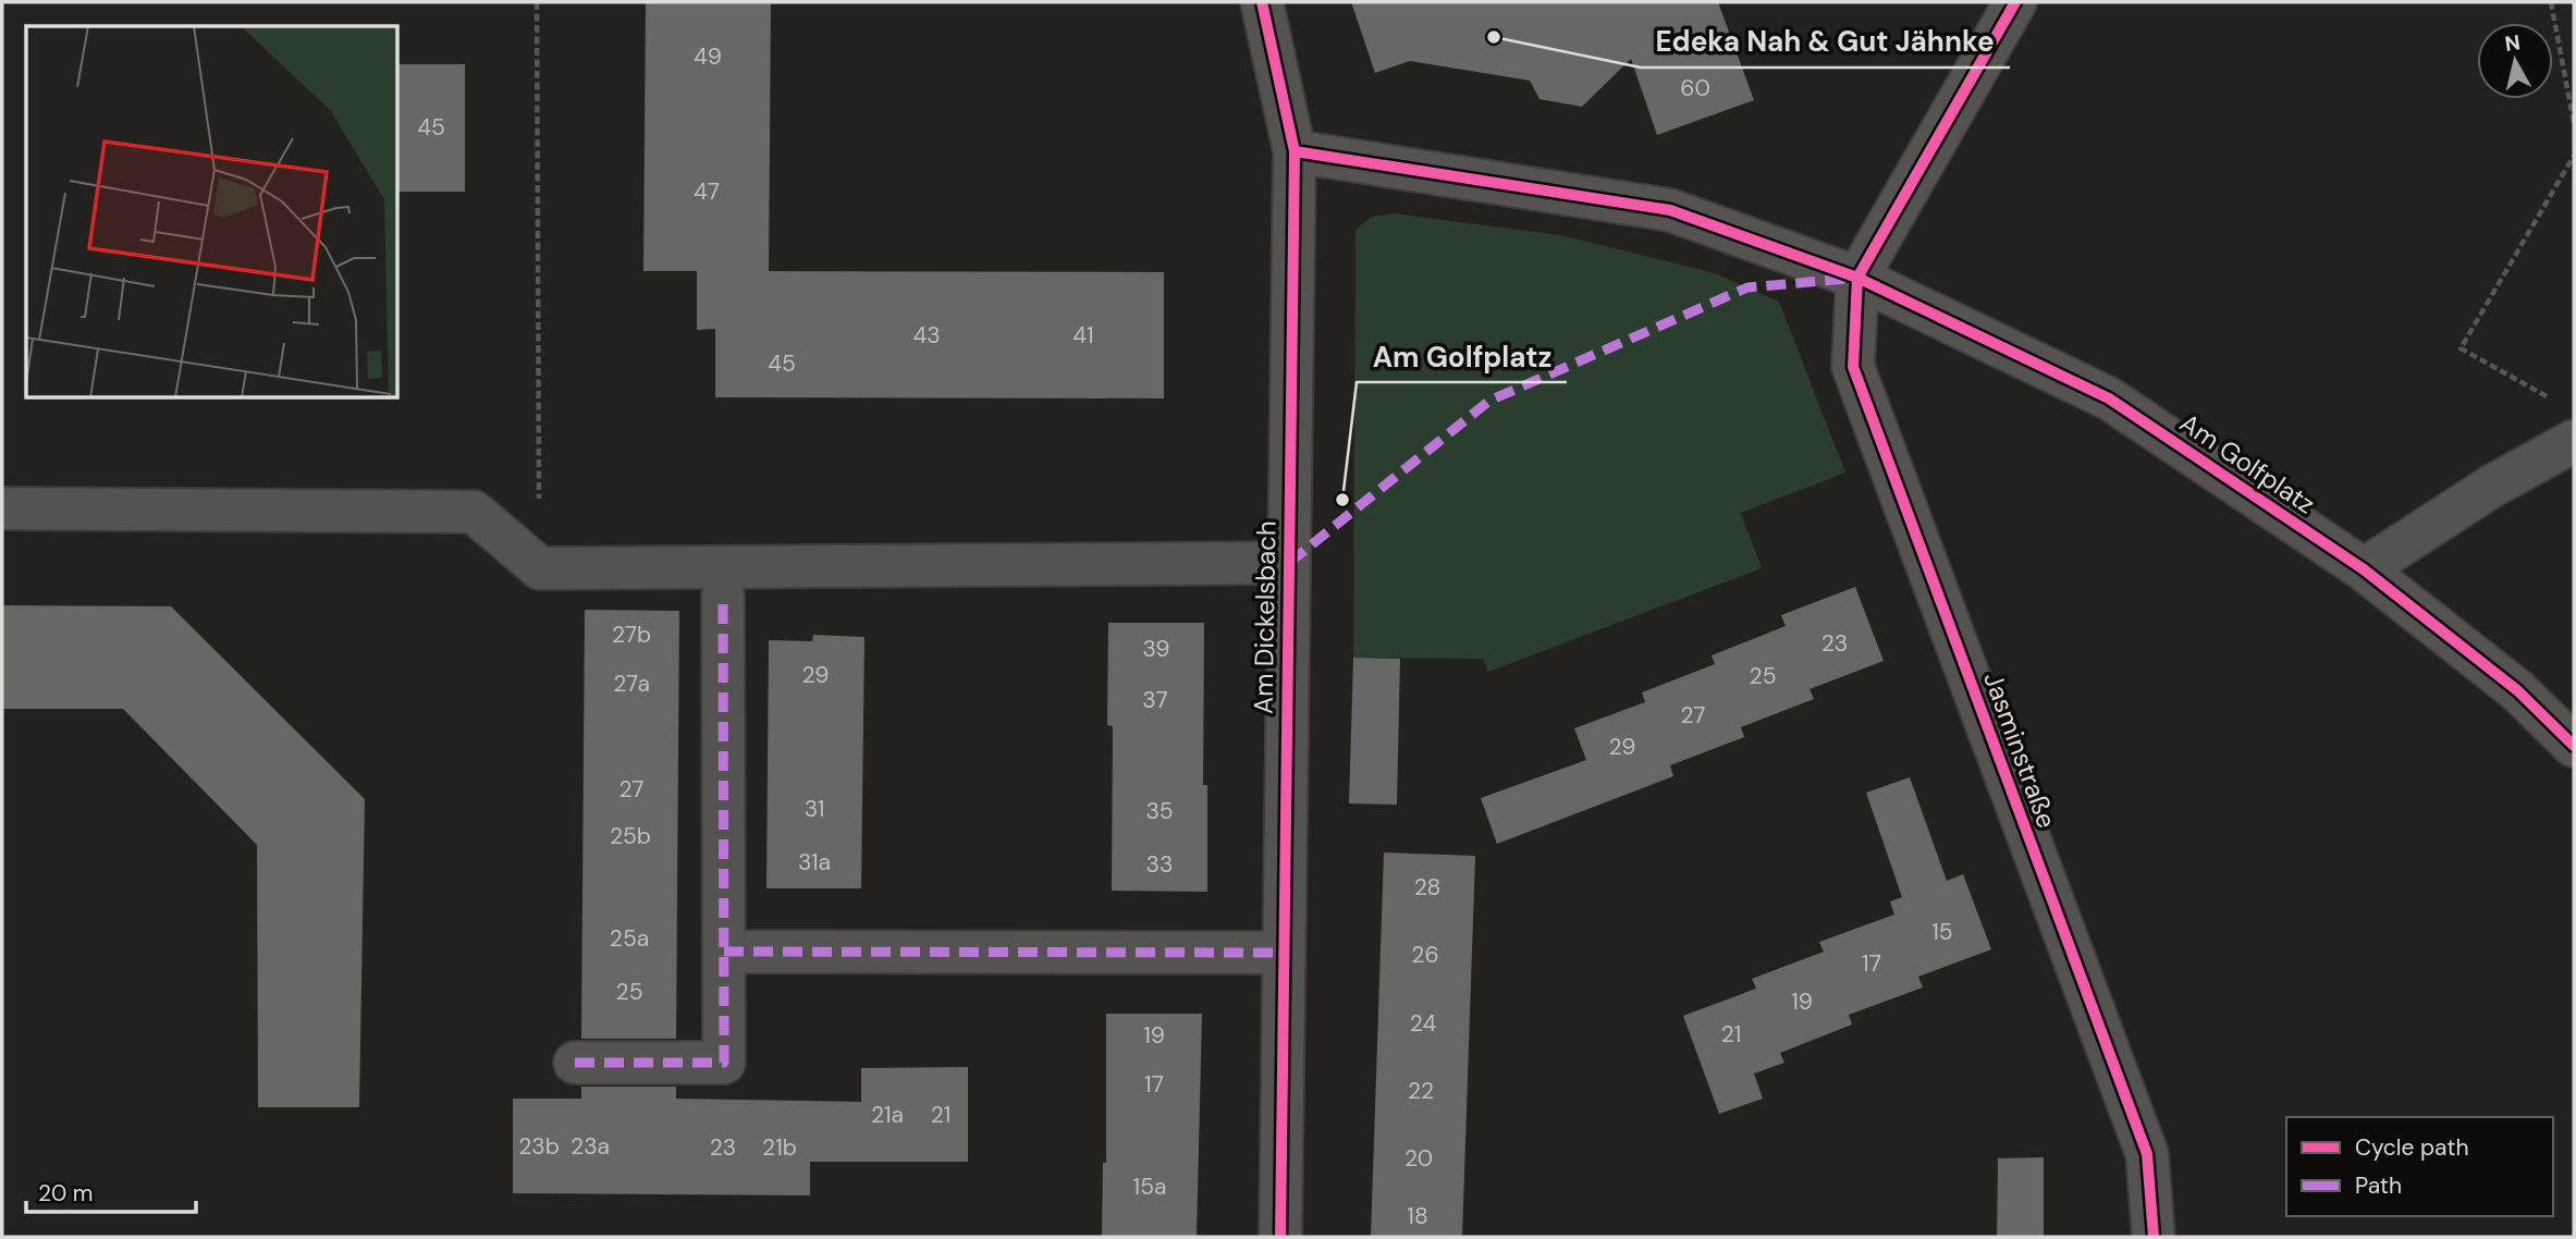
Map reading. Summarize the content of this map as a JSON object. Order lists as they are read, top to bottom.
{
  "streets": {
    "street": ["Am Golfplatz", "Am Dickelsbach", "Jasminstraße"]
  },
  "crossings": [
    ["Am Golfplatz", "Am Dickelsbach"],
    ["Am Golfplatz", "Jasminstraße"]
  ],
  "places": ["Edeka Nah & Gut Jähnke", "Am Golfplatz"],
  "house_numbers": [
    "49",
    "60",
    "45",
    "47",
    "43",
    "41",
    "45",
    "27b",
    "23",
    "39",
    "29",
    "25",
    "27a",
    "37",
    "27",
    "29",
    "27",
    "31",
    "35",
    "25b",
    "31a",
    "33",
    "28",
    "15",
    "25a",
    "26",
    "17",
    "25",
    "19",
    "24",
    "21",
    "19",
    "17",
    "22",
    "21a",
    "21",
    "23b",
    "23a",
    "23",
    "21b",
    "20",
    "15a",
    "18"
  ],
  "legend": ["Cycle path", "Path"],
  "scale_bar": "20 m",
  "north": "top"
}
